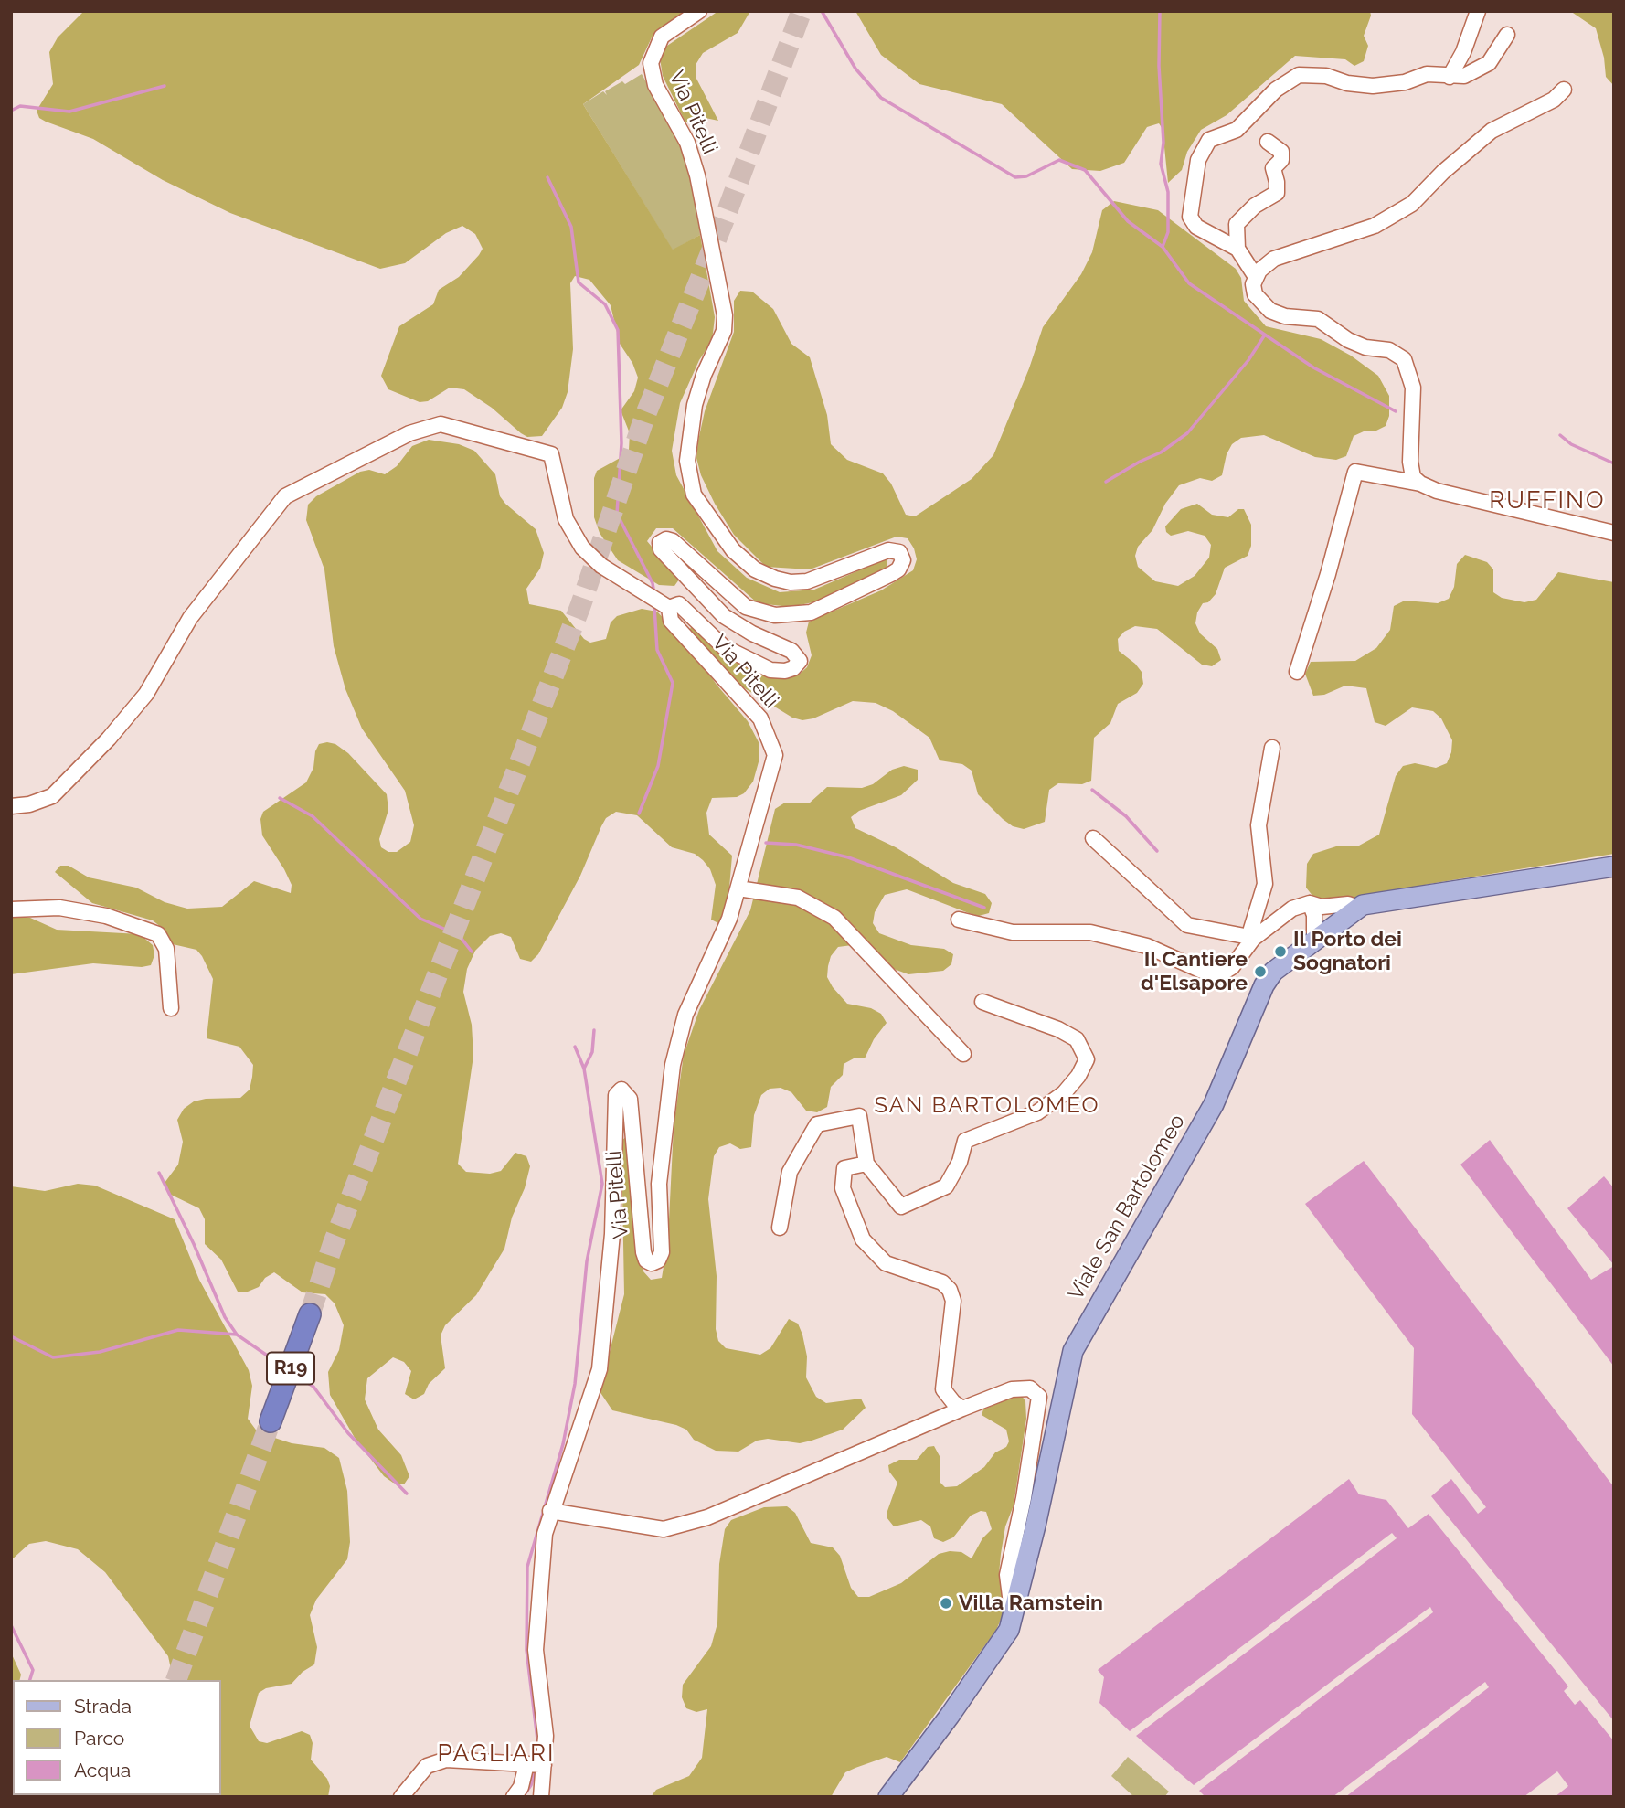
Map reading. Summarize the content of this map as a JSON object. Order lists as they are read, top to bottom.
{
  "streets": {
    "highway": ["R19"],
    "main road": ["Viale San Bartolomeo"],
    "street": ["Via Pitelli"]
  },
  "districts": ["RUFFINO", "SAN BARTOLOMEO", "PAGLIARI"],
  "places": ["Il Porto dei Sognatori", "Il Cantiere d'Elsapore", "Villa Ramstein"],
  "legend": ["Strada", "Parco", "Acqua"]
}
